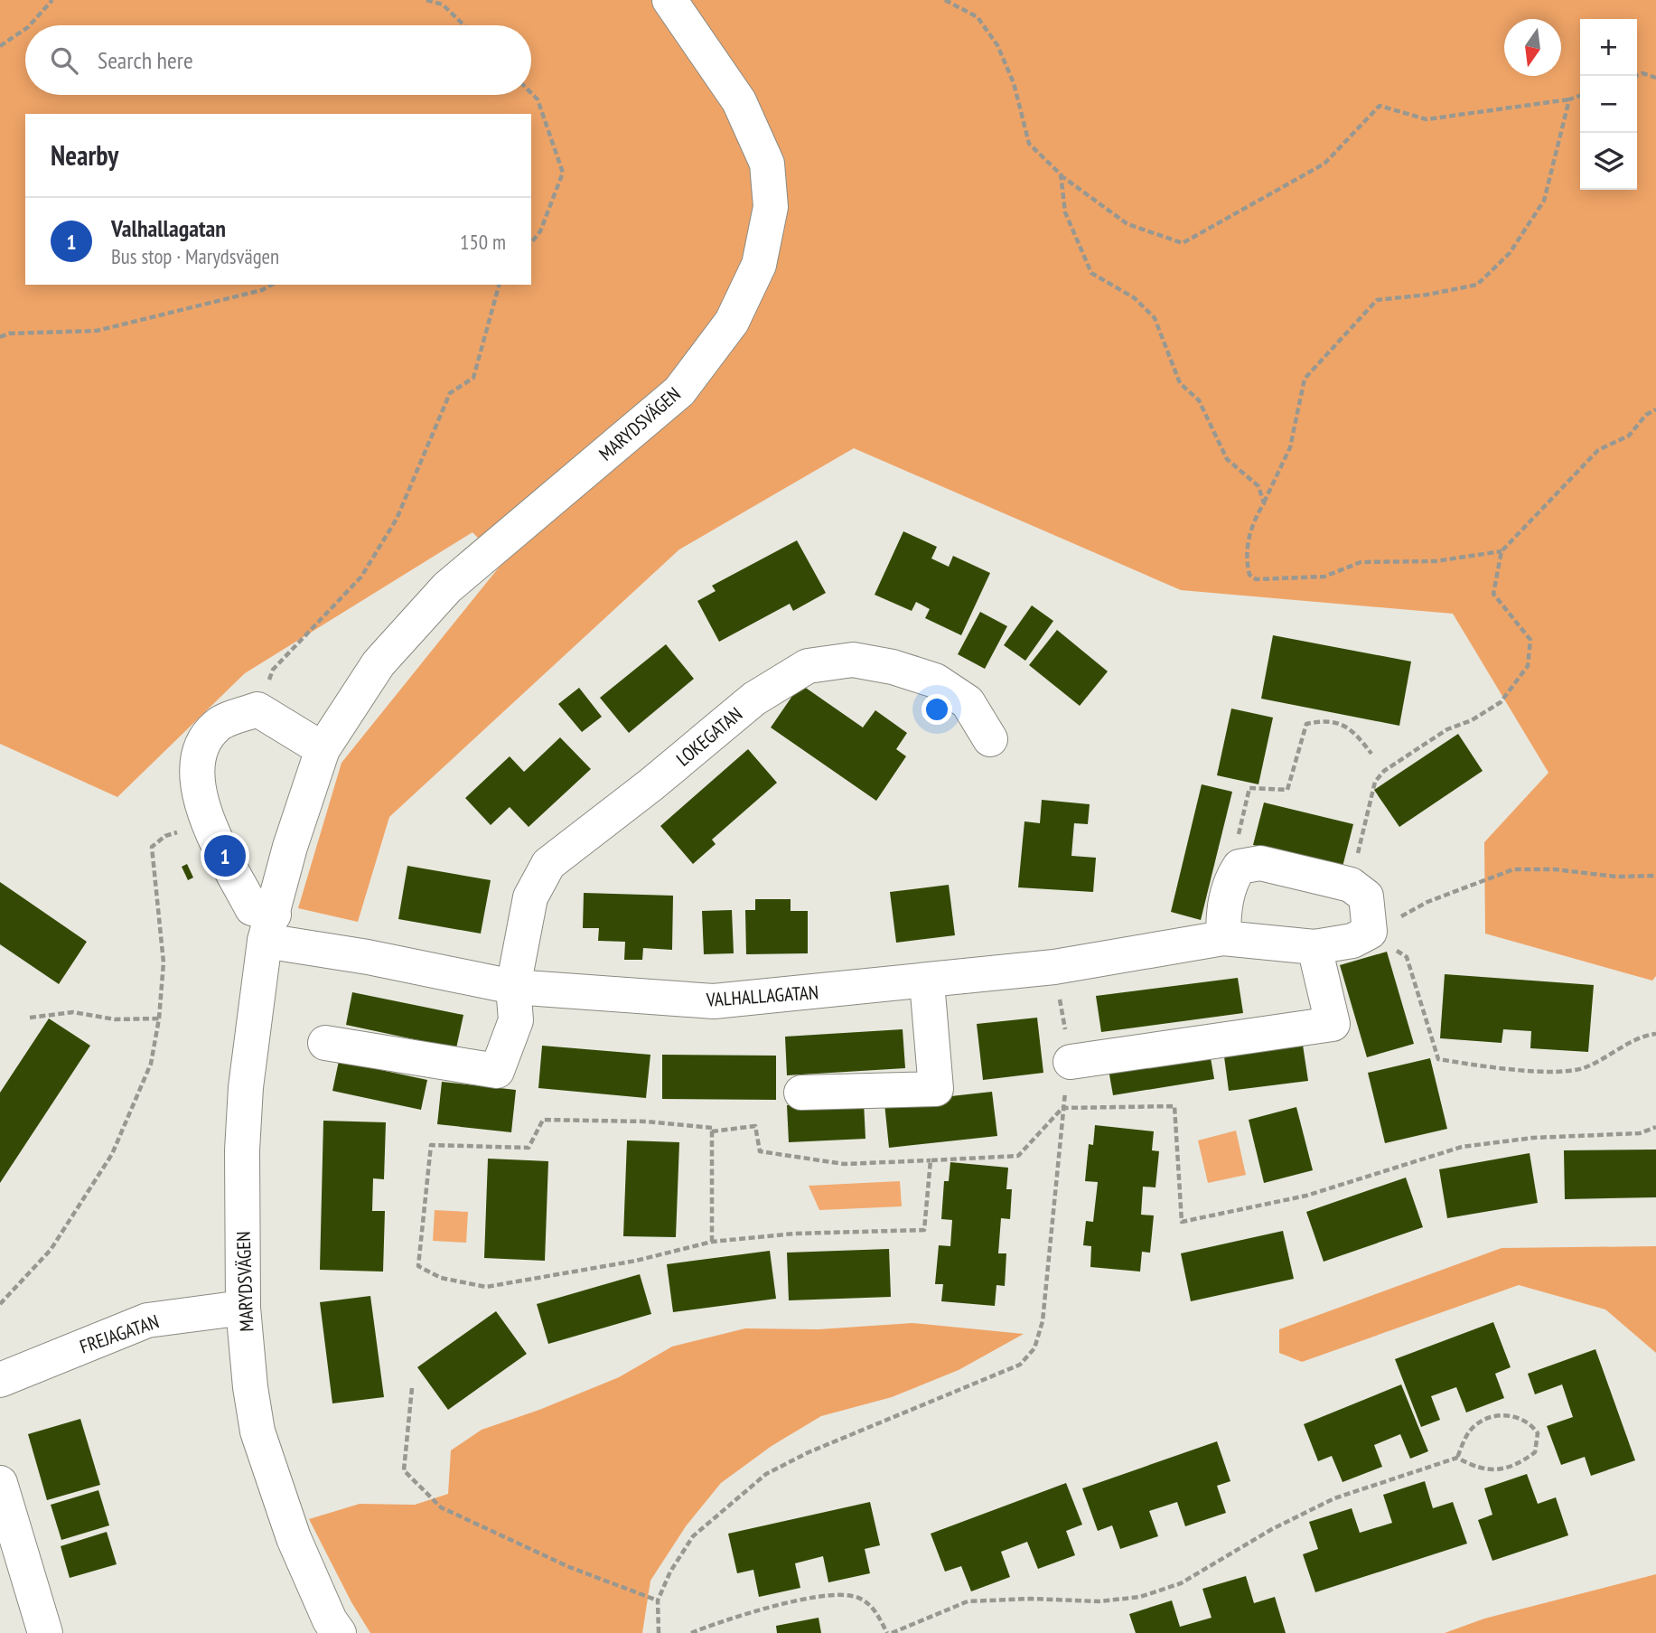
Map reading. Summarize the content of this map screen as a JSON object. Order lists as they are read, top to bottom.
{
  "streets": {
    "street": [
      "MARYDSVÄGEN",
      "LOKEGATAN",
      "VALHALLAGATAN",
      "FREJAGATAN"
    ]
  },
  "crossings": [
    ["MARYDSVÄGEN", "VALHALLAGATAN"],
    ["MARYDSVÄGEN", "FREJAGATAN"],
    ["LOKEGATAN", "VALHALLAGATAN"]
  ],
  "north": "bottom",
  "page": {
    "map_buttons": ["+", "−"],
    "search": "Search here",
    "heading": "Nearby",
    "list": [
      {
        "mark": "1",
        "name": "Valhallagatan",
        "note": "Bus stop · Marydsvägen",
        "value": "150 m"
      }
    ],
    "pins": "1"
  }
}
